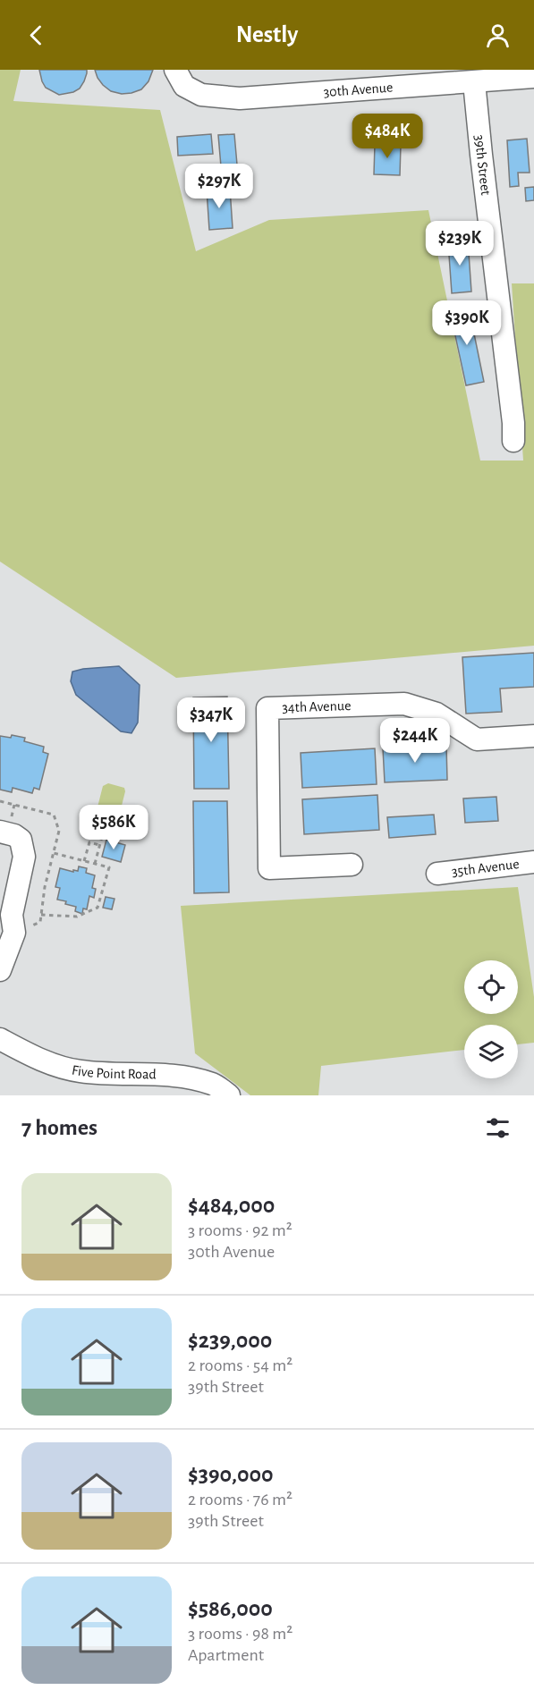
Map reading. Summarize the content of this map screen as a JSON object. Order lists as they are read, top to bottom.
{
  "streets": {
    "street": [
      "30th Avenue",
      "39th Street",
      "34th Avenue",
      "35th Avenue",
      "Five Point Road"
    ]
  },
  "crossings": [
    ["30th Avenue", "39th Street"]
  ],
  "page": {
    "header": "Nestly",
    "price": [
      "$484K",
      "$297K",
      "$239K",
      "$390K",
      "$347K",
      "$244K",
      "$586K"
    ],
    "heading": "7 homes",
    "list": [
      {
        "name": "$484,000",
        "note": "3 rooms · 92 m² · 30th Avenue"
      },
      {
        "name": "$239,000",
        "note": "2 rooms · 54 m² · 39th Street"
      },
      {
        "name": "$390,000",
        "note": "2 rooms · 76 m² · 39th Street"
      },
      {
        "name": "$586,000",
        "note": "3 rooms · 98 m² · Apartment"
      }
    ]
  }
}
